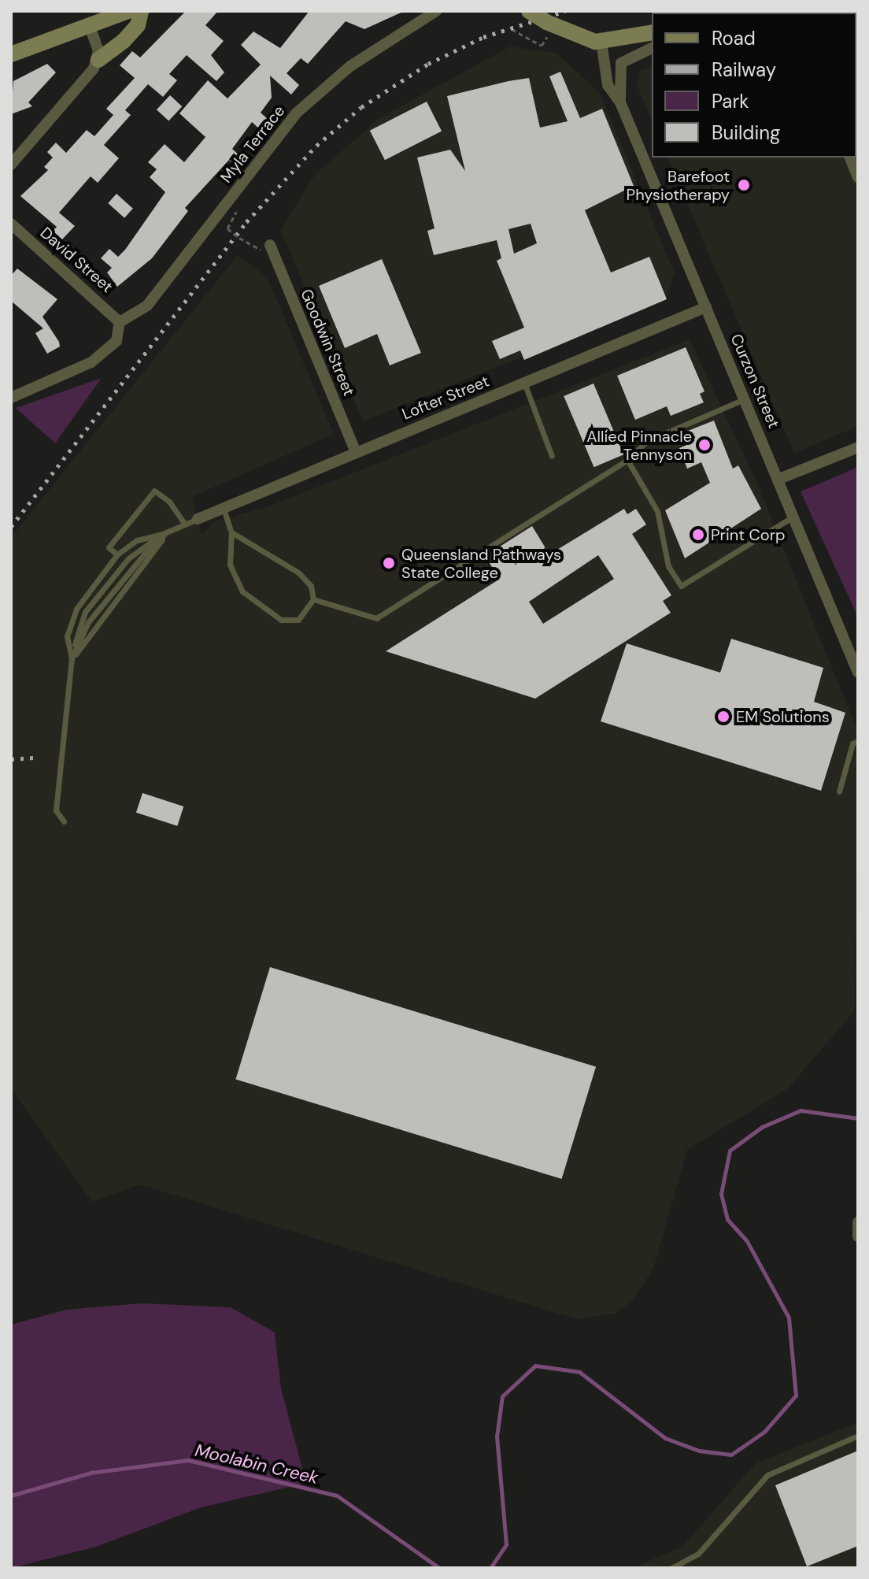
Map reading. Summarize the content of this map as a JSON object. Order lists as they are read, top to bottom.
{
  "streets": {
    "street": [
      "Myla Terrace",
      "David Street",
      "Goodwin Street",
      "Curzon Street",
      "Lofter Street"
    ]
  },
  "crossings": [
    ["Myla Terrace", "David Street"],
    ["Goodwin Street", "Lofter Street"],
    ["Curzon Street", "Lofter Street"]
  ],
  "water": ["Moolabin Creek"],
  "places": [
    "Barefoot Physiotherapy",
    "Allied Pinnacle Tennyson",
    "Print Corp",
    "Queensland Pathways State College",
    "EM Solutions"
  ],
  "legend": [
    "Road",
    "Railway",
    "Park",
    "Building"
  ]
}
